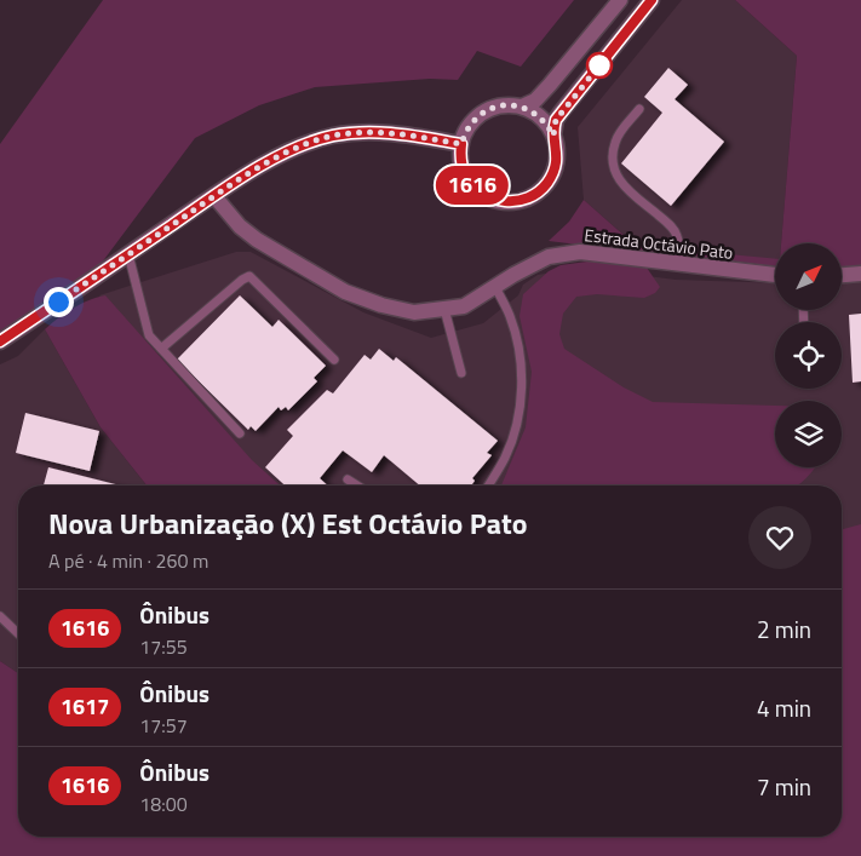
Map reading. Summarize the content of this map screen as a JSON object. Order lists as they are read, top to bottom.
{
  "streets": {
    "street": ["Estrada Octávio Pato"]
  },
  "lines": ["bus line 1616"],
  "north": "top right",
  "page": {
    "on_map": "1616",
    "heading": ["Nova Urbanização (X) Est Octávio Pato", "A pé · 4 min · 260 m"],
    "list": [
      {
        "mark": "1616",
        "name": "Ônibus",
        "note": "17:55",
        "value": "2 min"
      },
      {
        "mark": "1617",
        "name": "Ônibus",
        "note": "17:57",
        "value": "4 min"
      },
      {
        "mark": "1616",
        "name": "Ônibus",
        "note": "18:00",
        "value": "7 min"
      }
    ]
  }
}
